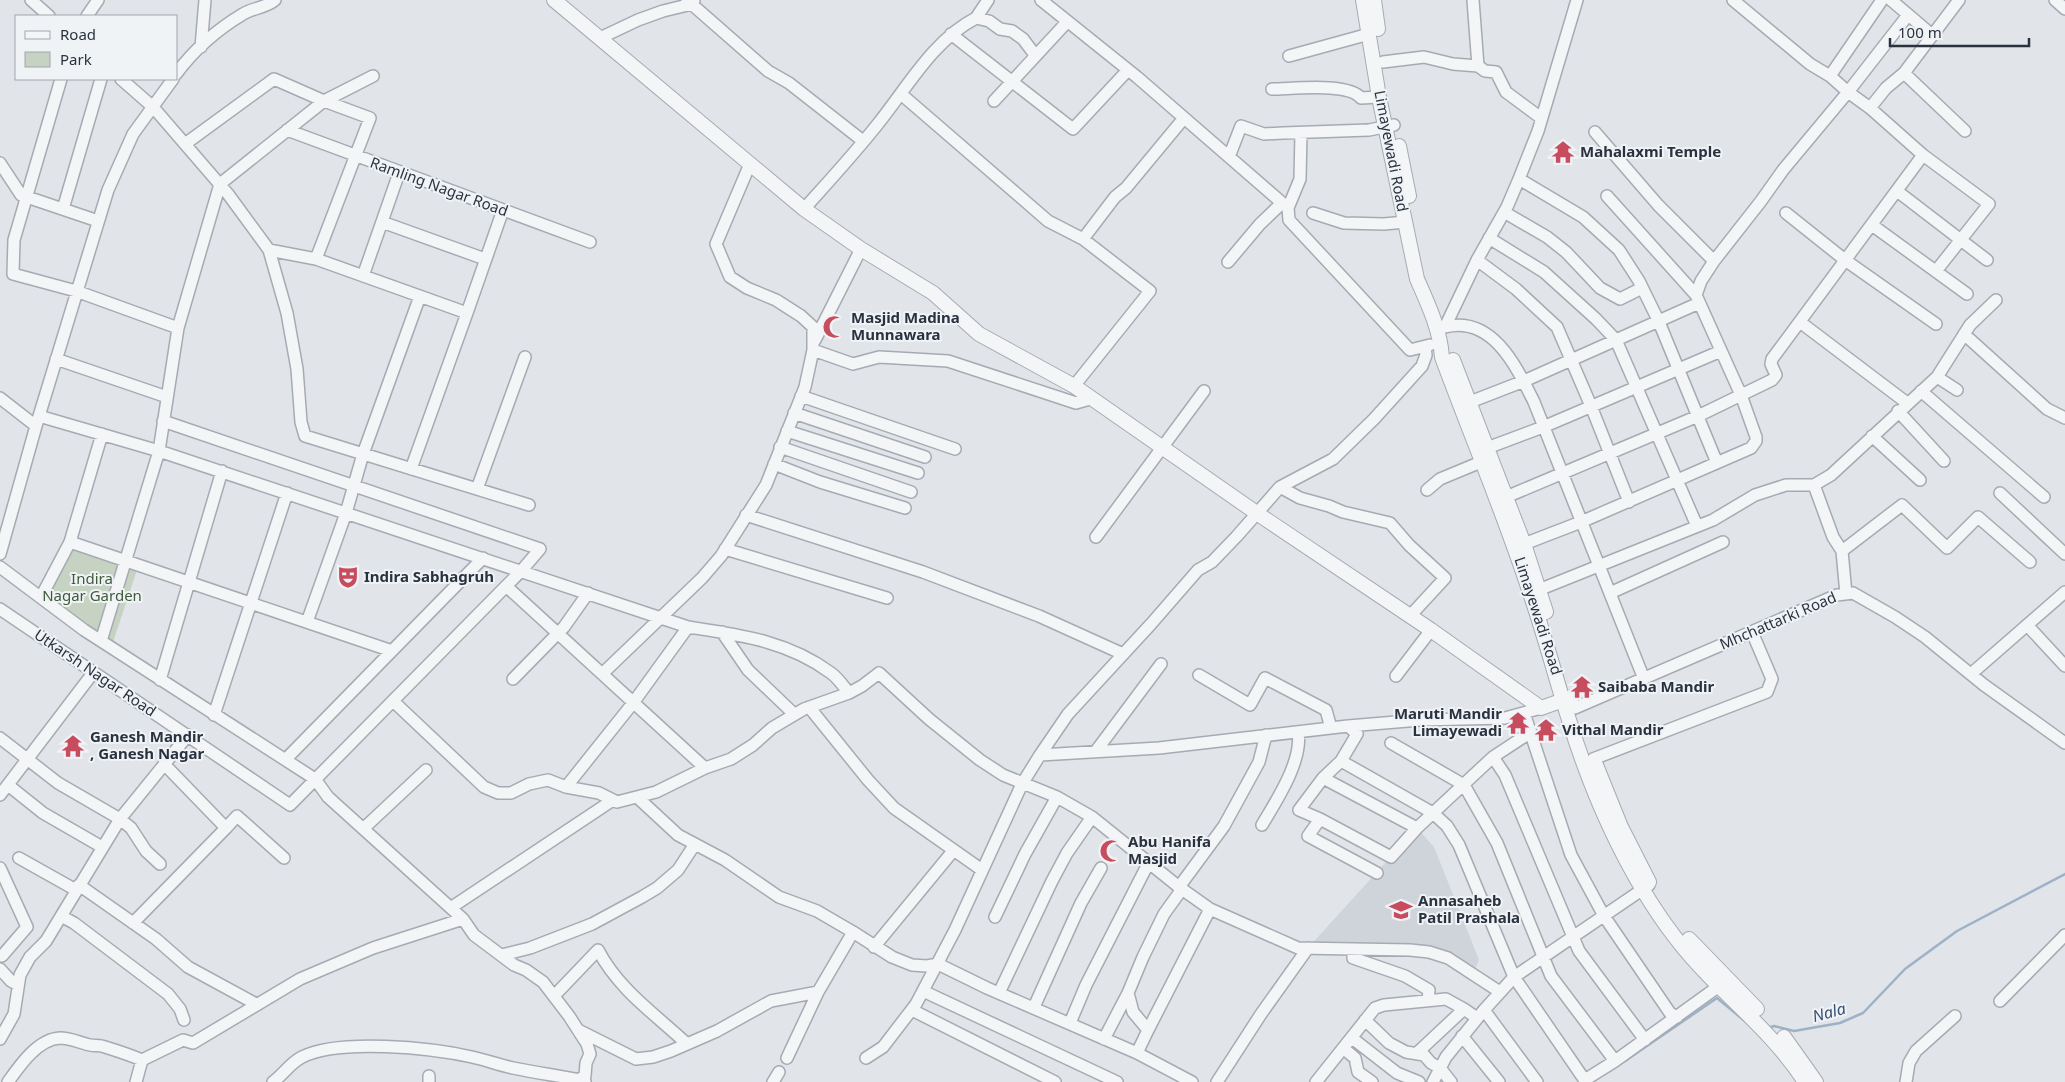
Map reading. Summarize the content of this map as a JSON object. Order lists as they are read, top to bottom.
{
  "streets": {
    "street": [
      "Limayewadi Road",
      "Ramling Nagar Road",
      "Mhchattarki Road",
      "Utkarsh Nagar Road"
    ]
  },
  "crossings": [
    ["Limayewadi Road", "Mhchattarki Road"]
  ],
  "water": ["Nala"],
  "parks": ["Indira Nagar Garden"],
  "places": {
    "temple": [
      "Mahalaxmi Temple",
      "Saibaba Mandir",
      "Maruti Mandir Limayewadi",
      "Vithal Mandir",
      "Ganesh Mandir , Ganesh Nagar"
    ],
    "mosque": ["Masjid Madina Munnawara", "Abu Hanifa Masjid"],
    "theatre": ["Indira Sabhagruh"],
    "school or university": ["Annasaheb Patil Prashala"]
  },
  "legend": ["Road", "Park"],
  "scale_bar": "100 m"
}
